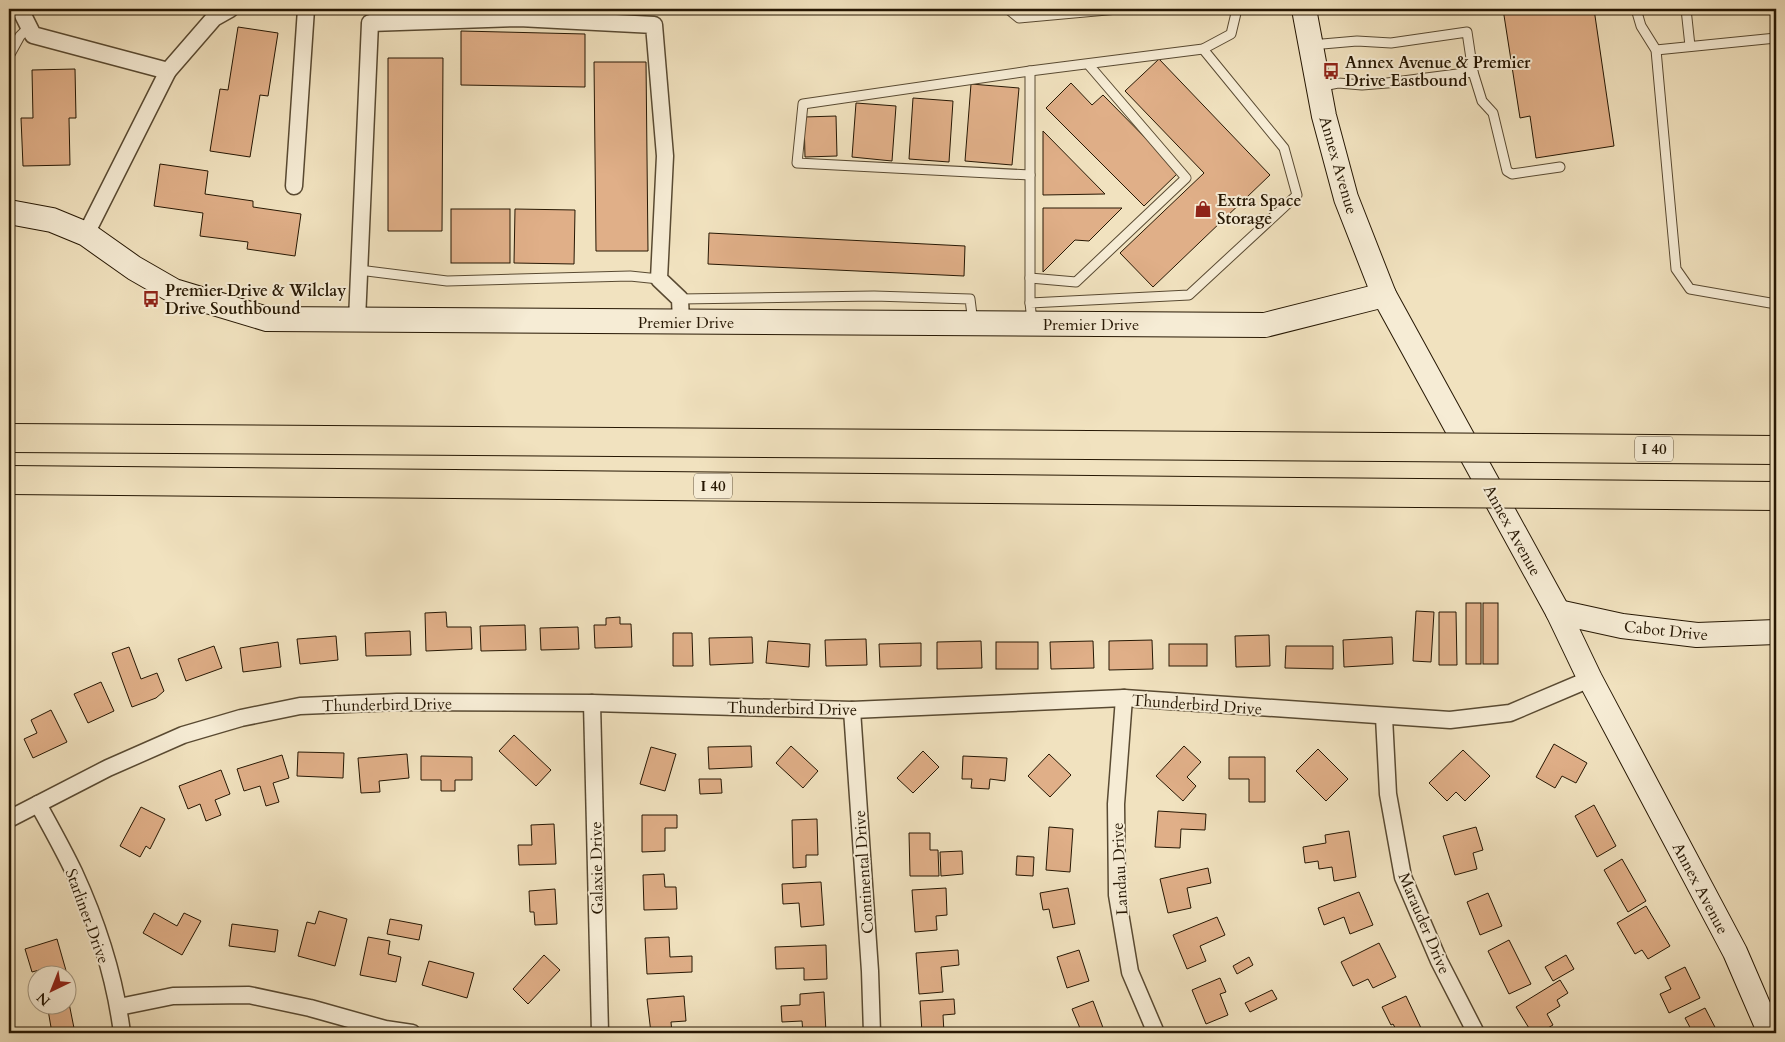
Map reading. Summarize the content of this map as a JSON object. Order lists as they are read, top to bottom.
{
  "streets": {
    "highway": ["I 40"],
    "street": [
      "Annex Avenue",
      "Premier Drive",
      "Cabot Drive",
      "Thunderbird Drive",
      "Galaxie Drive",
      "Landau Drive",
      "Continental Drive",
      "Starliner Drive",
      "Marauder Drive"
    ]
  },
  "crossings": [
    ["Annex Avenue", "Premier Drive"],
    ["Annex Avenue", "Cabot Drive"],
    ["Annex Avenue", "Thunderbird Drive"],
    ["Thunderbird Drive", "Galaxie Drive"],
    ["Thunderbird Drive", "Landau Drive"],
    ["Thunderbird Drive", "Continental Drive"],
    ["Thunderbird Drive", "Starliner Drive"],
    ["Thunderbird Drive", "Marauder Drive"]
  ],
  "places": {
    "bus stop": ["Annex Avenue & Premier Drive Eastbound", "Premier Drive & Wilclay Drive Southbound"],
    "shop": ["Extra Space Storage"]
  },
  "north": "bottom left"
}
